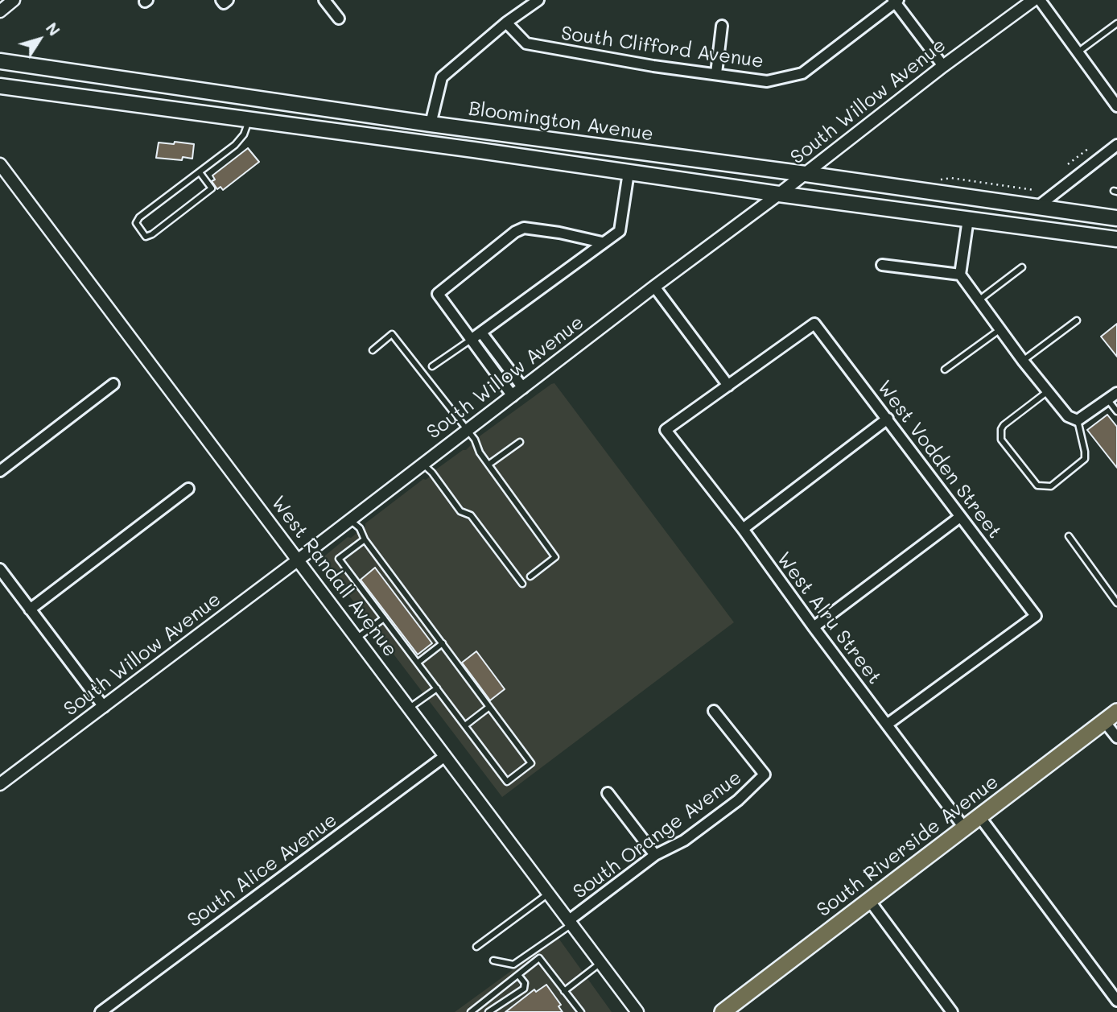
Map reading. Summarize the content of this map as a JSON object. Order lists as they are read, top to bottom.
{
  "streets": {
    "main road": ["Bloomington Avenue", "South Riverside Avenue"],
    "street": [
      "South Clifford Avenue",
      "South Willow Avenue",
      "West Vodden Street",
      "West Randall Avenue",
      "West Alru Street",
      "South Orange Avenue",
      "South Alice Avenue"
    ]
  },
  "crossings": [
    ["South Willow Avenue", "Bloomington Avenue"],
    ["South Willow Avenue", "West Randall Avenue"],
    ["West Vodden Street", "West Alru Street"],
    ["West Randall Avenue", "South Orange Avenue"],
    ["West Randall Avenue", "South Alice Avenue"],
    ["West Alru Street", "South Riverside Avenue"]
  ],
  "north": "top right"
}
